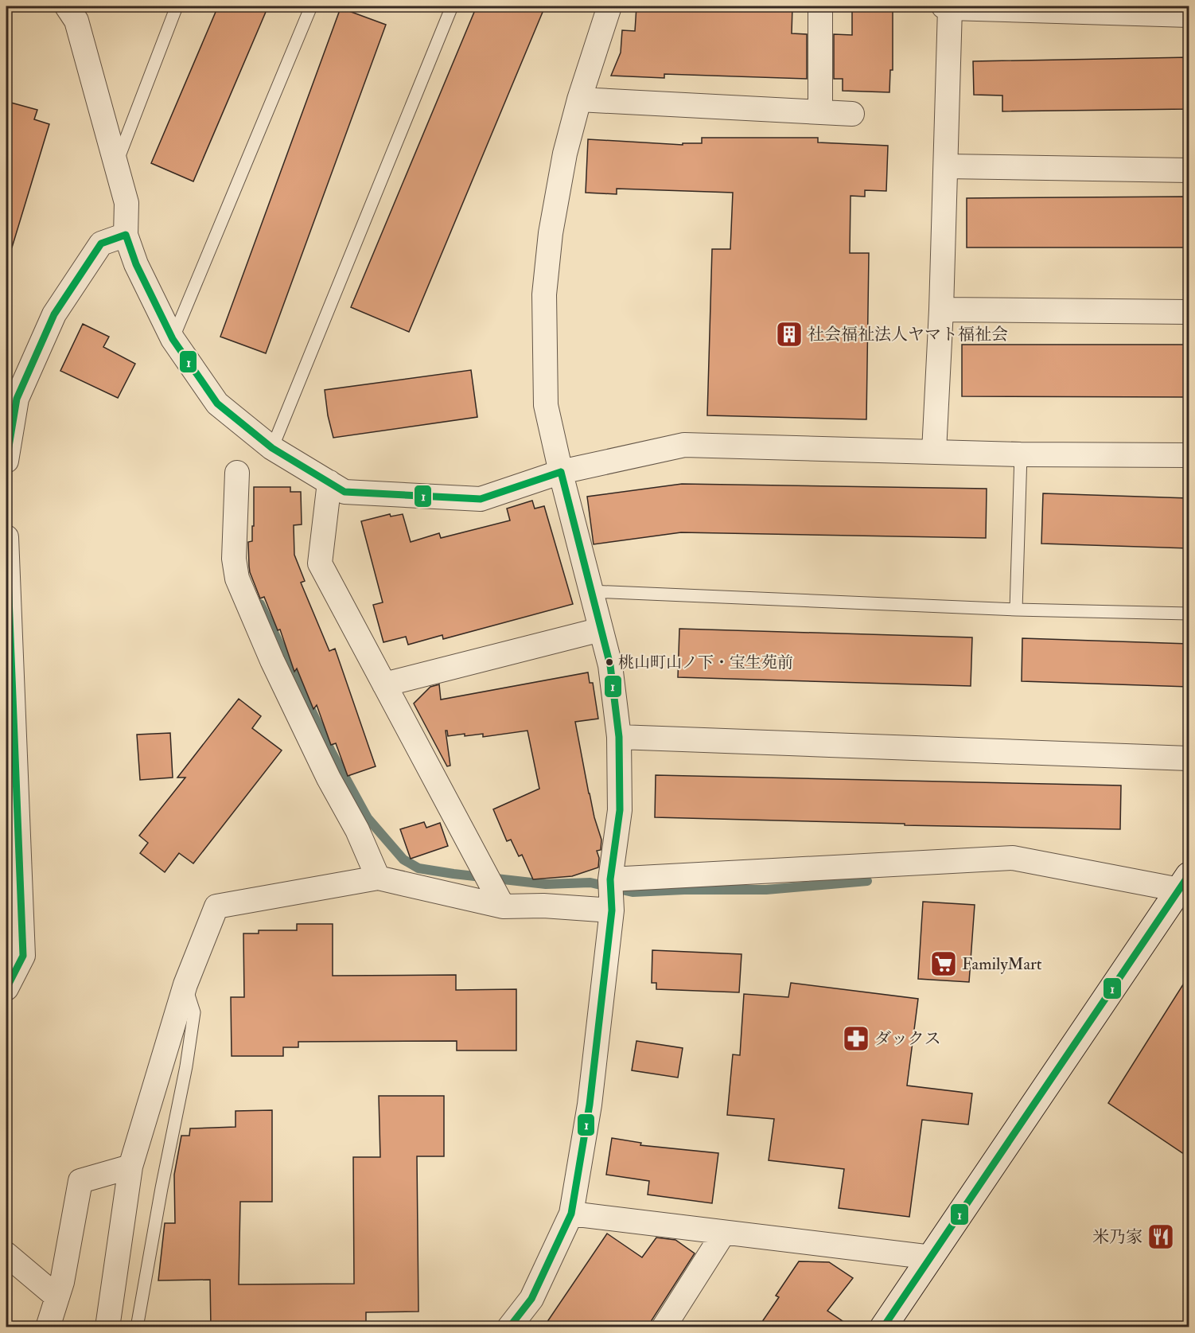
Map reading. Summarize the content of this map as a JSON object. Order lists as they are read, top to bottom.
{
  "places": {
    "building": ["社会福祉法人ヤマト福祉会"],
    "other": ["桃山町山ノ下・宝生苑前"],
    "supermarket": ["FamilyMart"],
    "pharmacy": ["ダックス"],
    "restaurant": ["米乃家"]
  },
  "lines": ["transit line 1"]
}
